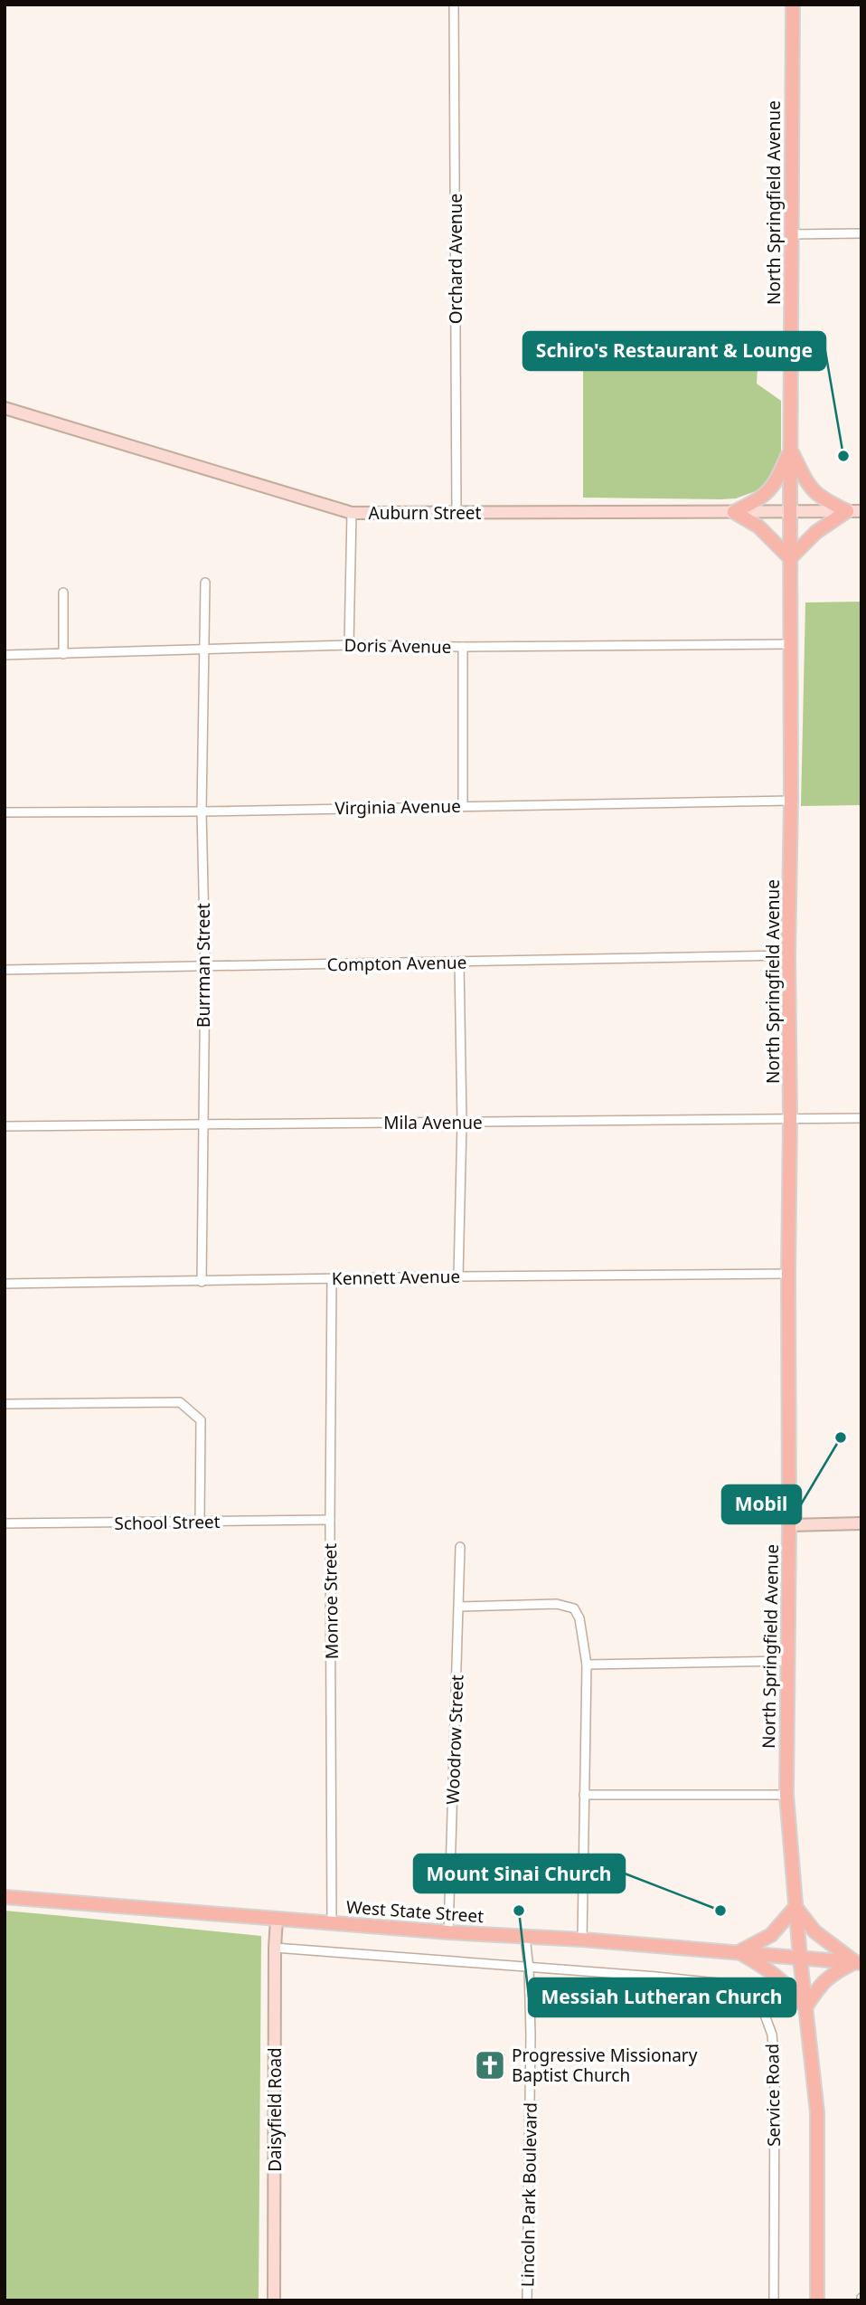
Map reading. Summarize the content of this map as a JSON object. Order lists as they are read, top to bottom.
{
  "streets": {
    "main road": [
      "North Springfield Avenue",
      "Auburn Street",
      "West State Street",
      "Daisyfield Road"
    ],
    "street": [
      "Orchard Avenue",
      "Doris Avenue",
      "Virginia Avenue",
      "Compton Avenue",
      "Burrman Street",
      "Mila Avenue",
      "Kennett Avenue",
      "School Street",
      "Monroe Street",
      "Woodrow Street",
      "Service Road",
      "Lincoln Park Boulevard"
    ]
  },
  "crossings": [
    ["North Springfield Avenue", "Auburn Street"],
    ["North Springfield Avenue", "Doris Avenue"],
    ["North Springfield Avenue", "Virginia Avenue"],
    ["North Springfield Avenue", "Compton Avenue"],
    ["North Springfield Avenue", "Mila Avenue"],
    ["North Springfield Avenue", "Kennett Avenue"],
    ["North Springfield Avenue", "West State Street"],
    ["Orchard Avenue", "Auburn Street"],
    ["Doris Avenue", "Burrman Street"],
    ["Virginia Avenue", "Burrman Street"],
    ["Compton Avenue", "Burrman Street"],
    ["Burrman Street", "Mila Avenue"],
    ["Burrman Street", "Kennett Avenue"],
    ["Kennett Avenue", "Monroe Street"],
    ["School Street", "Monroe Street"],
    ["Monroe Street", "West State Street"],
    ["Woodrow Street", "West State Street"],
    ["West State Street", "Daisyfield Road"],
    ["West State Street", "Lincoln Park Boulevard"],
    ["Service Road", "Daisyfield Road"],
    ["Service Road", "Lincoln Park Boulevard"]
  ],
  "places": {
    "other": [
      "Schiro's Restaurant & Lounge",
      "Mobil",
      "Messiah Lutheran Church",
      "Mount Sinai Church"
    ],
    "church": ["Progressive Missionary Baptist Church"]
  }
}
